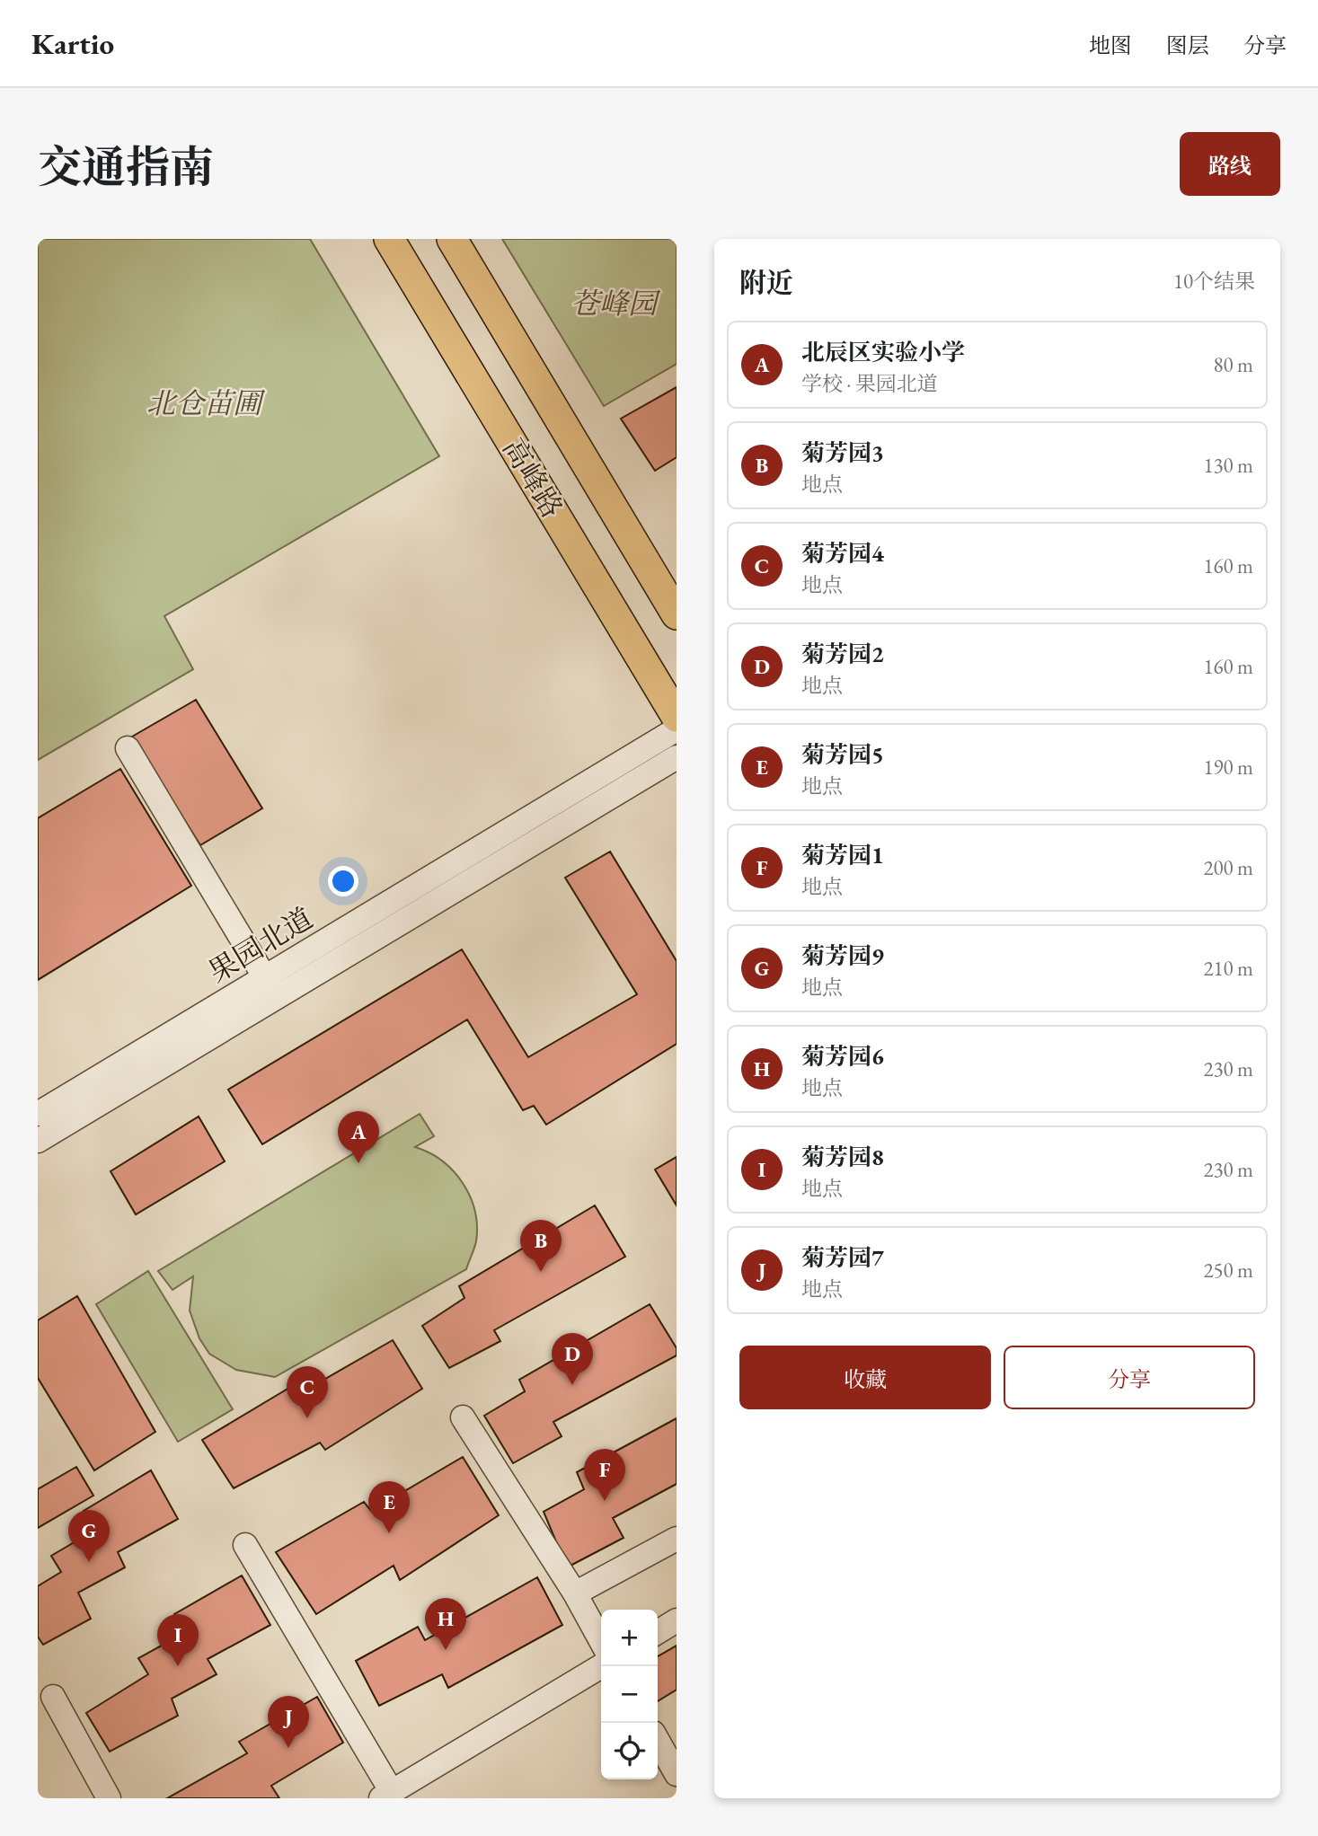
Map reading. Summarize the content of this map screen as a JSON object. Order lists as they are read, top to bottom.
{
  "streets": {
    "main road": ["高峰路"],
    "street": ["果园北道"]
  },
  "parks": ["苍峰园", "北仓苗圃"],
  "page": {
    "header": "Kartio",
    "nav": ["地图", "图层", "分享"],
    "title": "交通指南",
    "buttons": [
      "路线",
      ["收藏", "分享"]
    ],
    "heading": ["附近", "10个结果"],
    "list": [
      {
        "mark": "A",
        "name": "北辰区实验小学",
        "note": "学校 · 果园北道",
        "value": "80 m"
      },
      {
        "mark": "B",
        "name": "菊芳园3",
        "note": "地点",
        "value": "130 m"
      },
      {
        "mark": "C",
        "name": "菊芳园4",
        "note": "地点",
        "value": "160 m"
      },
      {
        "mark": "D",
        "name": "菊芳园2",
        "note": "地点",
        "value": "160 m"
      },
      {
        "mark": "E",
        "name": "菊芳园5",
        "note": "地点",
        "value": "190 m"
      },
      {
        "mark": "F",
        "name": "菊芳园1",
        "note": "地点",
        "value": "200 m"
      },
      {
        "mark": "G",
        "name": "菊芳园9",
        "note": "地点",
        "value": "210 m"
      },
      {
        "mark": "H",
        "name": "菊芳园6",
        "note": "地点",
        "value": "230 m"
      },
      {
        "mark": "I",
        "name": "菊芳园8",
        "note": "地点",
        "value": "230 m"
      },
      {
        "mark": "J",
        "name": "菊芳园7",
        "note": "地点",
        "value": "250 m"
      }
    ],
    "pins": [
      "A",
      "B",
      "D",
      "C",
      "F",
      "E",
      "G",
      "H",
      "I",
      "J"
    ],
    "map_buttons": ["+", "−"]
  }
}
